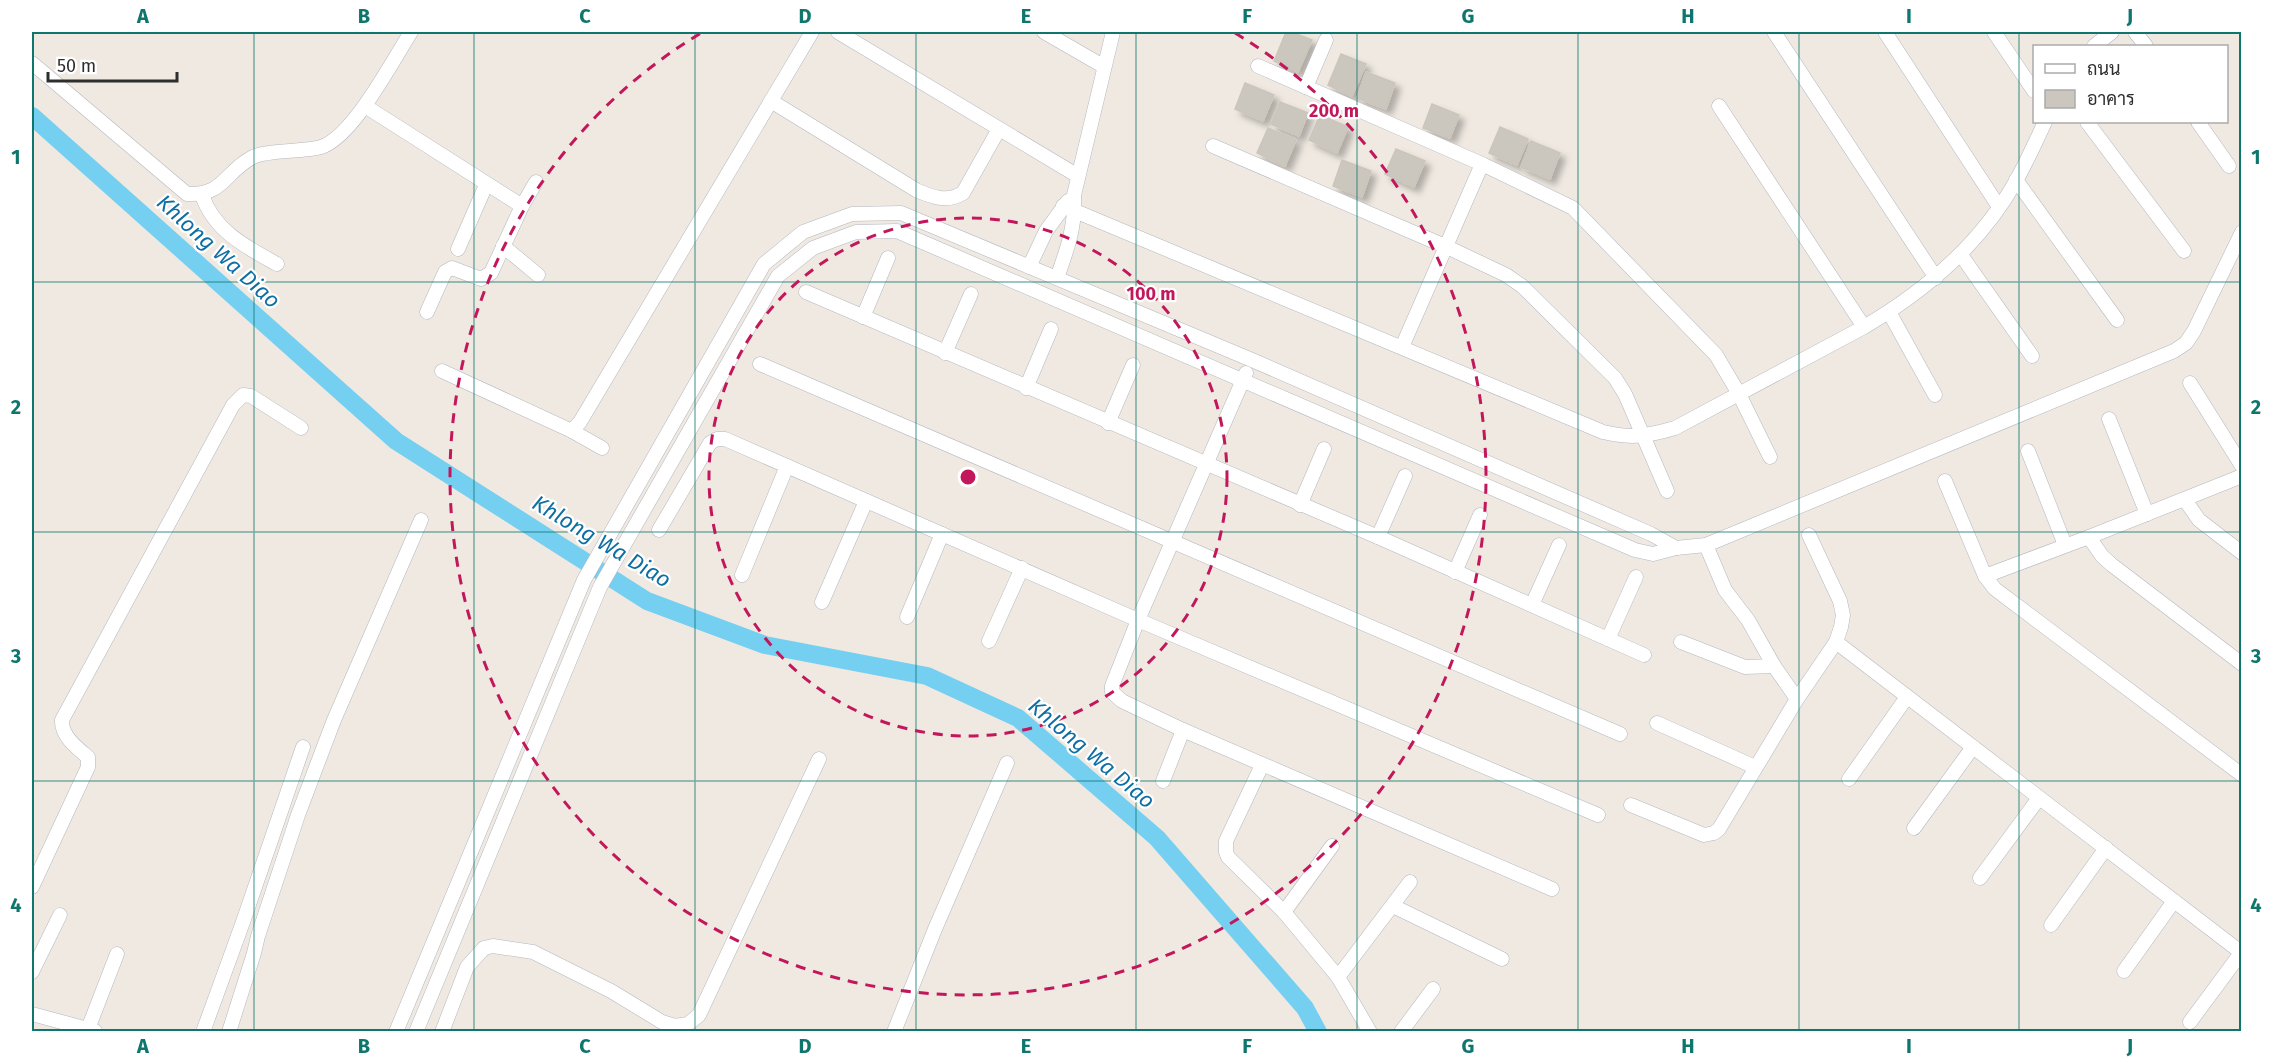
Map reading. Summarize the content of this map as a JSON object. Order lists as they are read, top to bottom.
{
  "water": ["Khlong Wa Diao"],
  "legend": ["ถนน", "อาคาร"],
  "scale_bar": "50 m",
  "grid": {
    "columns": [
      "A",
      "B",
      "C",
      "D",
      "E",
      "F",
      "G",
      "H",
      "I",
      "J"
    ],
    "rows": [
      "1",
      "2",
      "3",
      "4"
    ]
  },
  "rings": ["200 m", "100 m"]
}
